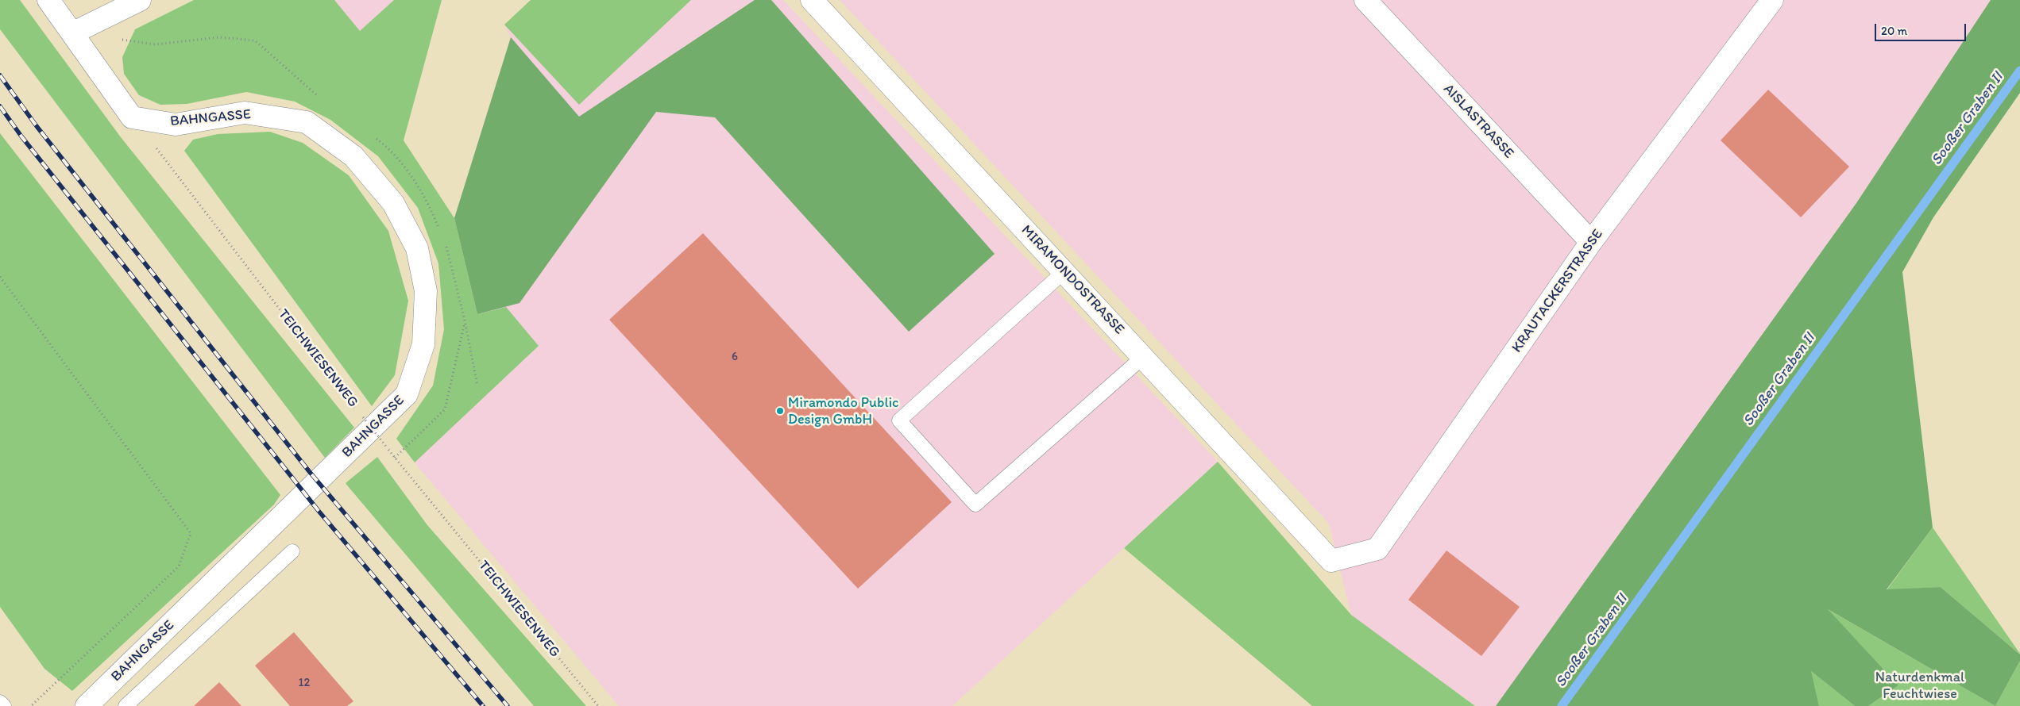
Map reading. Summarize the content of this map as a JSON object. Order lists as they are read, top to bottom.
{
  "streets": {
    "street": [
      "BAHNGASSE",
      "AISLASTRASSE",
      "MIRAMONDOSTRASSE",
      "KRAUTACKERSTRASSE"
    ],
    "path": ["TEICHWIESENWEG"]
  },
  "crossings": [
    ["BAHNGASSE", "TEICHWIESENWEG"],
    ["AISLASTRASSE", "KRAUTACKERSTRASSE"],
    ["MIRAMONDOSTRASSE", "KRAUTACKERSTRASSE"]
  ],
  "water": ["Sooßer Graben II"],
  "parks": ["Naturdenkmal Feuchtwiese"],
  "places": ["Miramondo Public Design GmbH"],
  "house_numbers": ["6", "12"],
  "scale_bar": "20 m"
}
